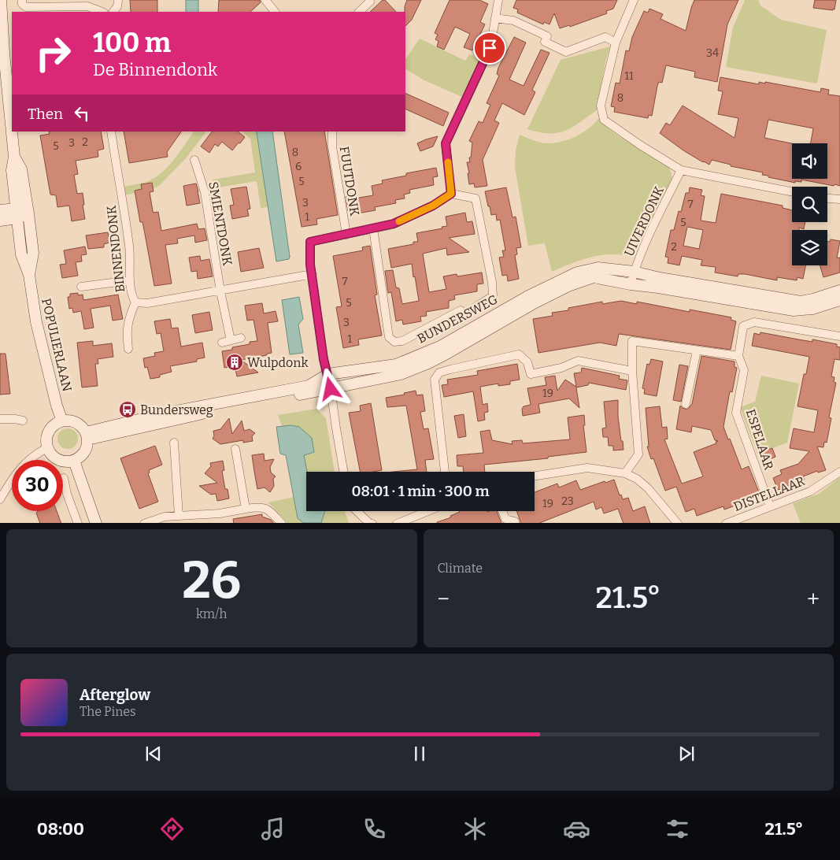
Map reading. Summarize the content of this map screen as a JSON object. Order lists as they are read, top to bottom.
{
  "streets": {
    "street": [
      "FUUTDONK",
      "UIVERDONK",
      "SMIENTDONK",
      "BINNENDONK",
      "BUNDERSWEG",
      "POPULIERLAAN",
      "ESPELAAR",
      "DISTELLAAR"
    ]
  },
  "crossings": [
    ["UIVERDONK", "BUNDERSWEG"],
    ["SMIENTDONK", "BINNENDONK"],
    ["BUNDERSWEG", "POPULIERLAAN"],
    ["ESPELAAR", "DISTELLAAR"]
  ],
  "places": {
    "building": ["Wulpdonk"],
    "bus stop": ["Bundersweg"]
  },
  "house_numbers": [
    "34",
    "11",
    "8",
    "2",
    "3",
    "5",
    "8",
    "6",
    "5",
    "3",
    "7",
    "1",
    "5",
    "2",
    "7",
    "5",
    "3",
    "1",
    "19",
    "23",
    "19"
  ],
  "page": {
    "turn": ["100 m", "De Binnendonk"],
    "then": "Then",
    "limit": "30",
    "trip": "08:01 · 1 min · 300 m",
    "tile": [
      ["26", "km/h"],
      "Climate"
    ],
    "heat": ["−", "21.5°", "+"],
    "song": ["Afterglow", "The Pines"],
    "tabs": ["08:00", "21.5°"]
  }
}
